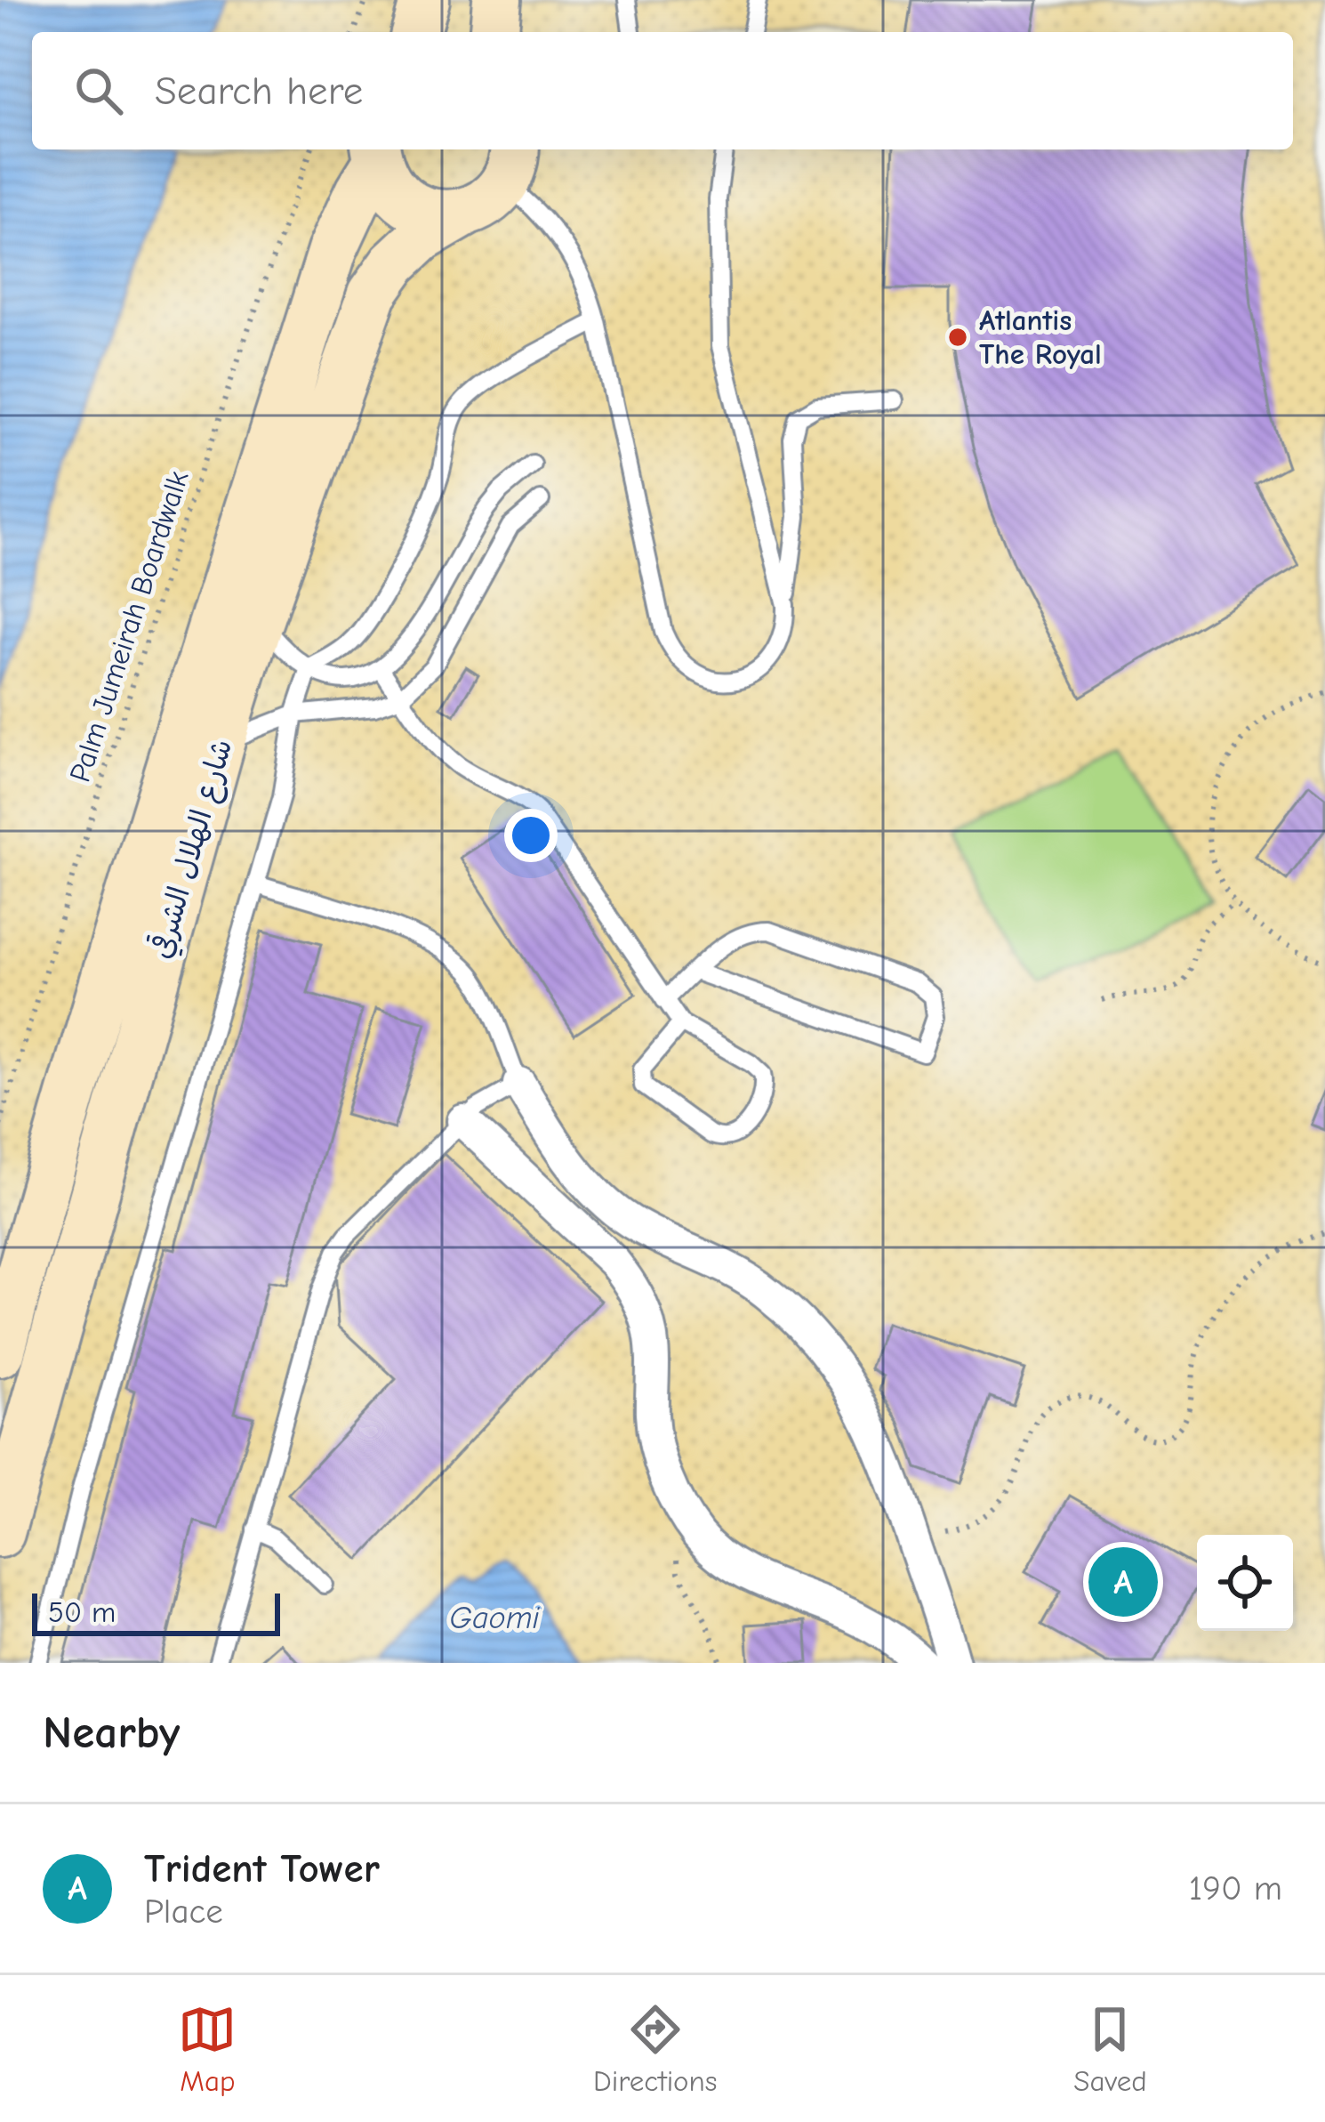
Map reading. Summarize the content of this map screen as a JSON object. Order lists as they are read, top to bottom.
{
  "streets": {
    "main road": ["شارع الهلال الشرقي"],
    "path": ["Palm Jumeirah Boardwalk"]
  },
  "water": ["Gaomi"],
  "places": ["Atlantis The Royal"],
  "scale_bar": "50 m",
  "page": {
    "search": "Search here",
    "pins": "A",
    "scale": "50 m",
    "heading": "Nearby",
    "list": [
      {
        "mark": "A",
        "name": "Trident Tower",
        "note": "Place",
        "value": "190 m"
      }
    ],
    "nav": ["Map", "Directions", "Saved"]
  }
}
